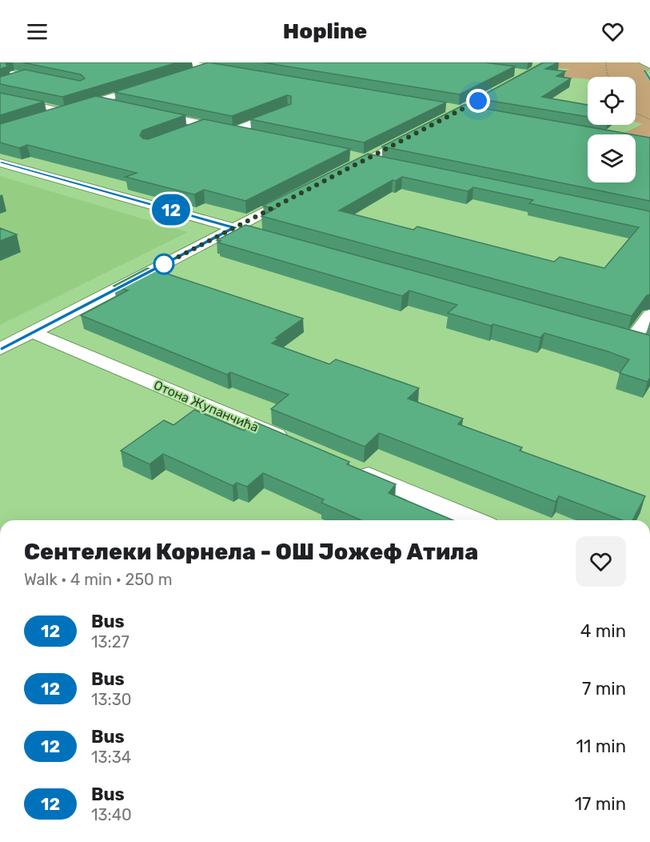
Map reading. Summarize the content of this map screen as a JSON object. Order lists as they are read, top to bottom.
{
  "streets": {
    "street": ["Отона Жупанчића"]
  },
  "lines": ["bus line 12"],
  "page": {
    "header": "Hopline",
    "on_map": "12",
    "heading": ["Сентелеки Корнела - ОШ Јожеф Атила", "Walk · 4 min · 250 m"],
    "list": [
      {
        "mark": "12",
        "name": "Bus",
        "note": "13:27",
        "value": "4 min"
      },
      {
        "mark": "12",
        "name": "Bus",
        "note": "13:30",
        "value": "7 min"
      },
      {
        "mark": "12",
        "name": "Bus",
        "note": "13:34",
        "value": "11 min"
      },
      {
        "mark": "12",
        "name": "Bus",
        "note": "13:40",
        "value": "17 min"
      }
    ]
  }
}
